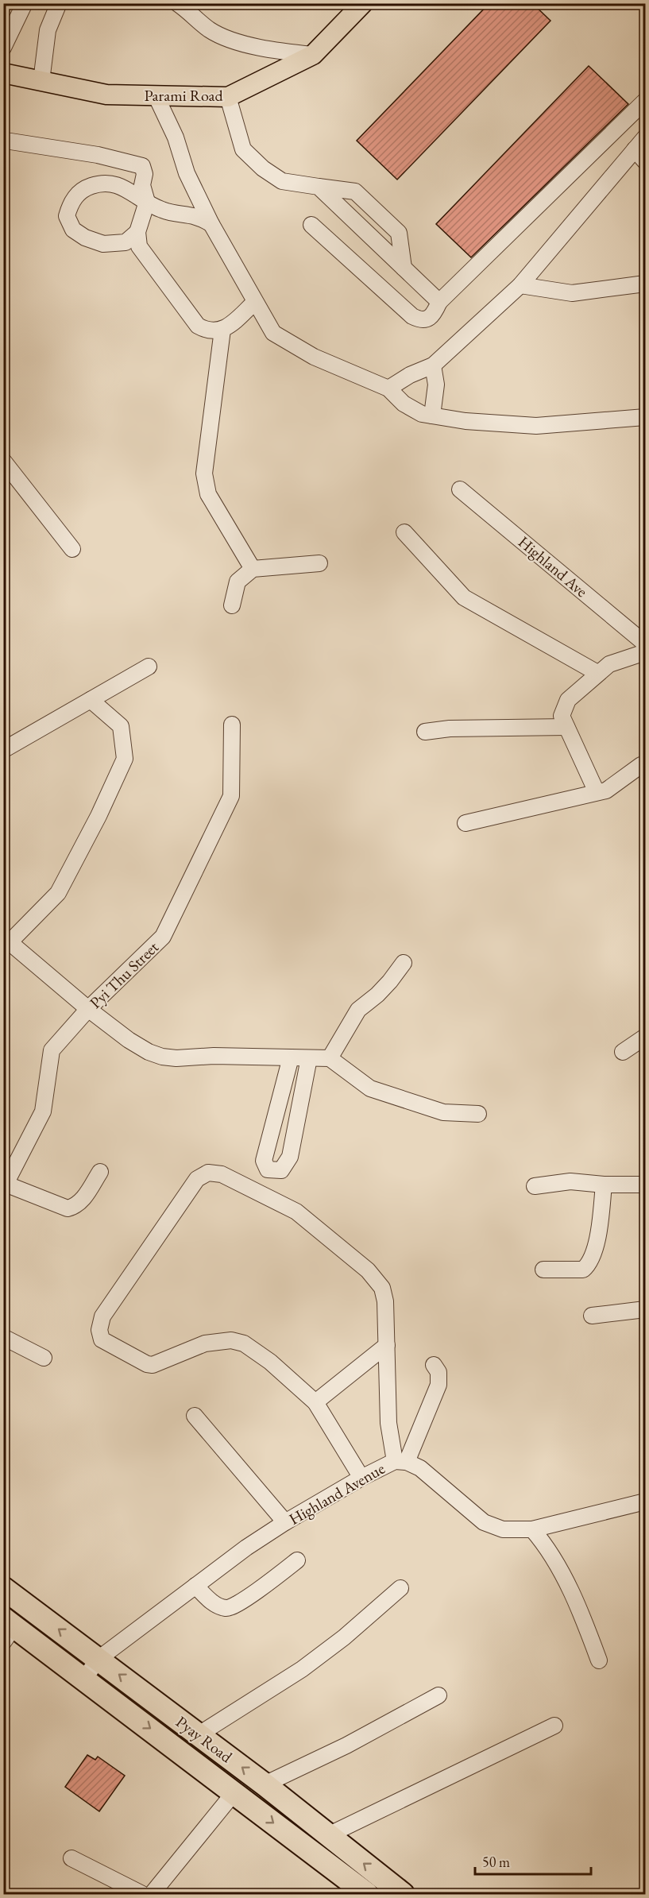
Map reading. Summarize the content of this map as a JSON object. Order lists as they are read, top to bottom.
{
  "streets": {
    "highway": ["Pyay Road"],
    "main road": ["Parami Road"],
    "street": ["Highland Ave", "Pyi Thu Street", "Highland Avenue"]
  },
  "crossings": [
    ["Highland Avenue", "Pyay Road"]
  ],
  "scale_bar": "50 m"
}
